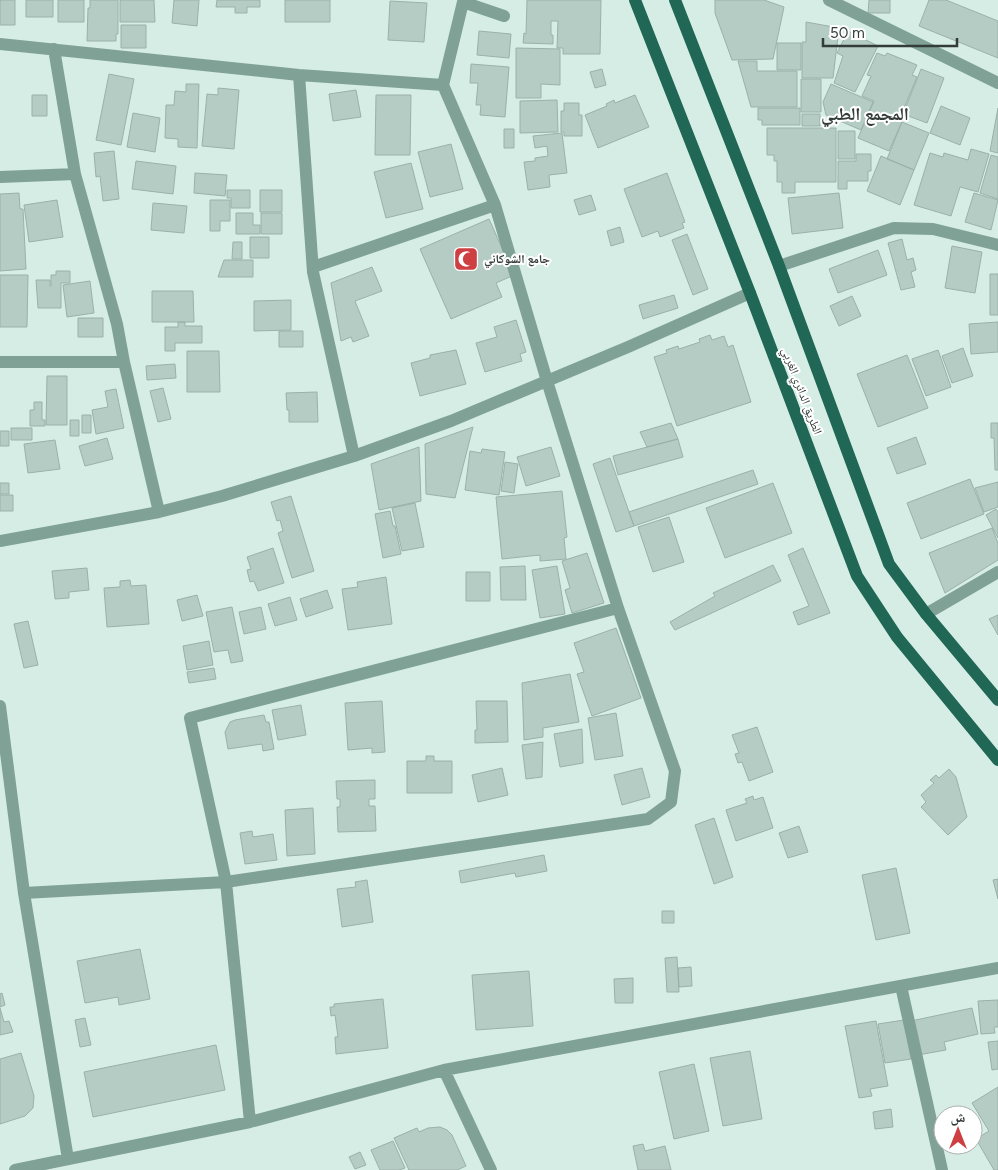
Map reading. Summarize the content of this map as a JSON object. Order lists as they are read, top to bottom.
{
  "streets": {
    "main road": ["الطريق الدائري الغربي"]
  },
  "districts": ["المجمع الطبي"],
  "places": {
    "mosque": ["جامع الشوكاني"]
  },
  "scale_bar": "50 m",
  "north": "top"
}
